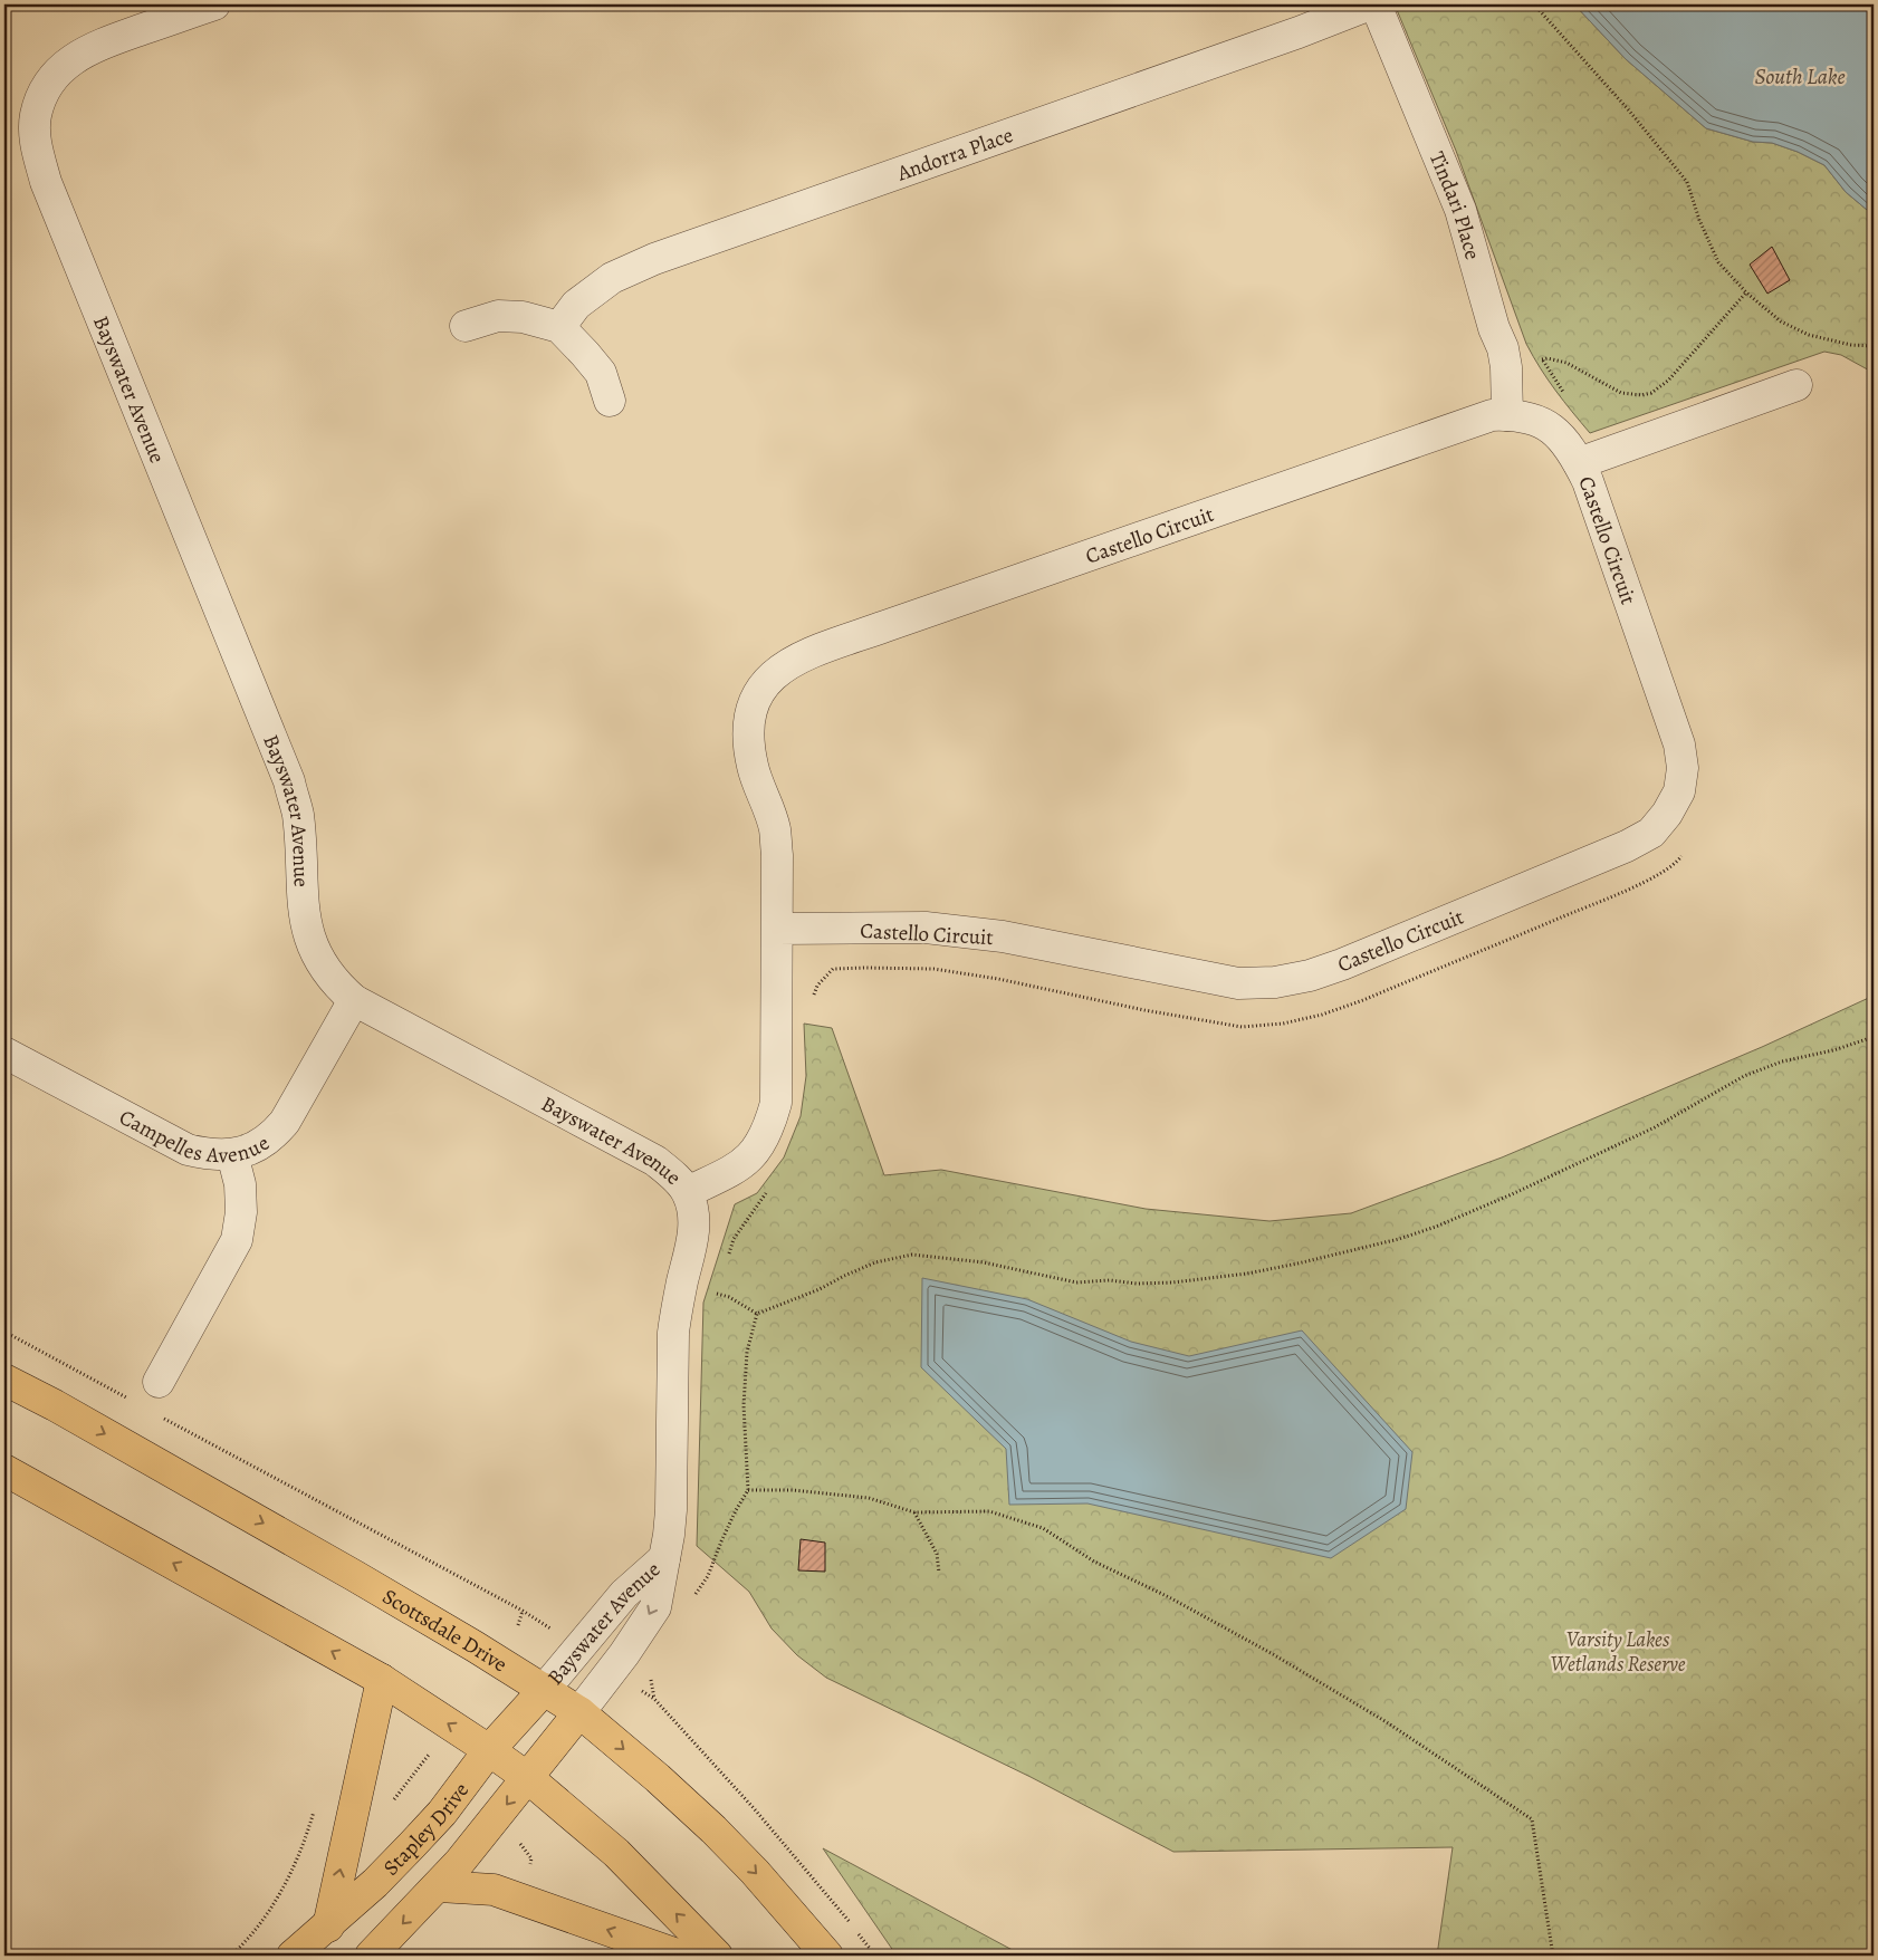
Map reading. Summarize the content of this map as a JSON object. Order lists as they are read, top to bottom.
{
  "streets": {
    "main road": ["Scottsdale Drive", "Stapley Drive"],
    "street": [
      "Andorra Place",
      "Tindari Place",
      "Bayswater Avenue",
      "Castello Circuit",
      "Campelles Avenue"
    ]
  },
  "crossings": [
    ["Tindari Place", "Castello Circuit"],
    ["Bayswater Avenue", "Castello Circuit"],
    ["Bayswater Avenue", "Campelles Avenue"],
    ["Bayswater Avenue", "Scottsdale Drive"],
    ["Bayswater Avenue", "Stapley Drive"],
    ["Scottsdale Drive", "Stapley Drive"]
  ],
  "water": ["South Lake"],
  "parks": ["Varsity Lakes Wetlands Reserve"]
}
